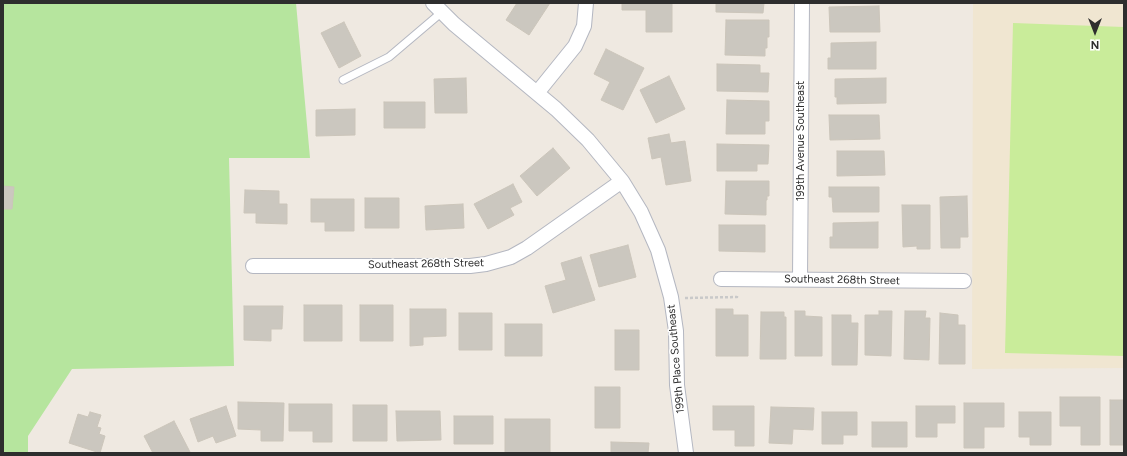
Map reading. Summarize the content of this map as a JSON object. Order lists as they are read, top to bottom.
{
  "streets": {
    "street": ["199th Avenue Southeast", "Southeast 268th Street", "199th Place Southeast"]
  },
  "crossings": [
    ["199th Avenue Southeast", "Southeast 268th Street"],
    ["Southeast 268th Street", "199th Place Southeast"]
  ],
  "north": "bottom"
}
